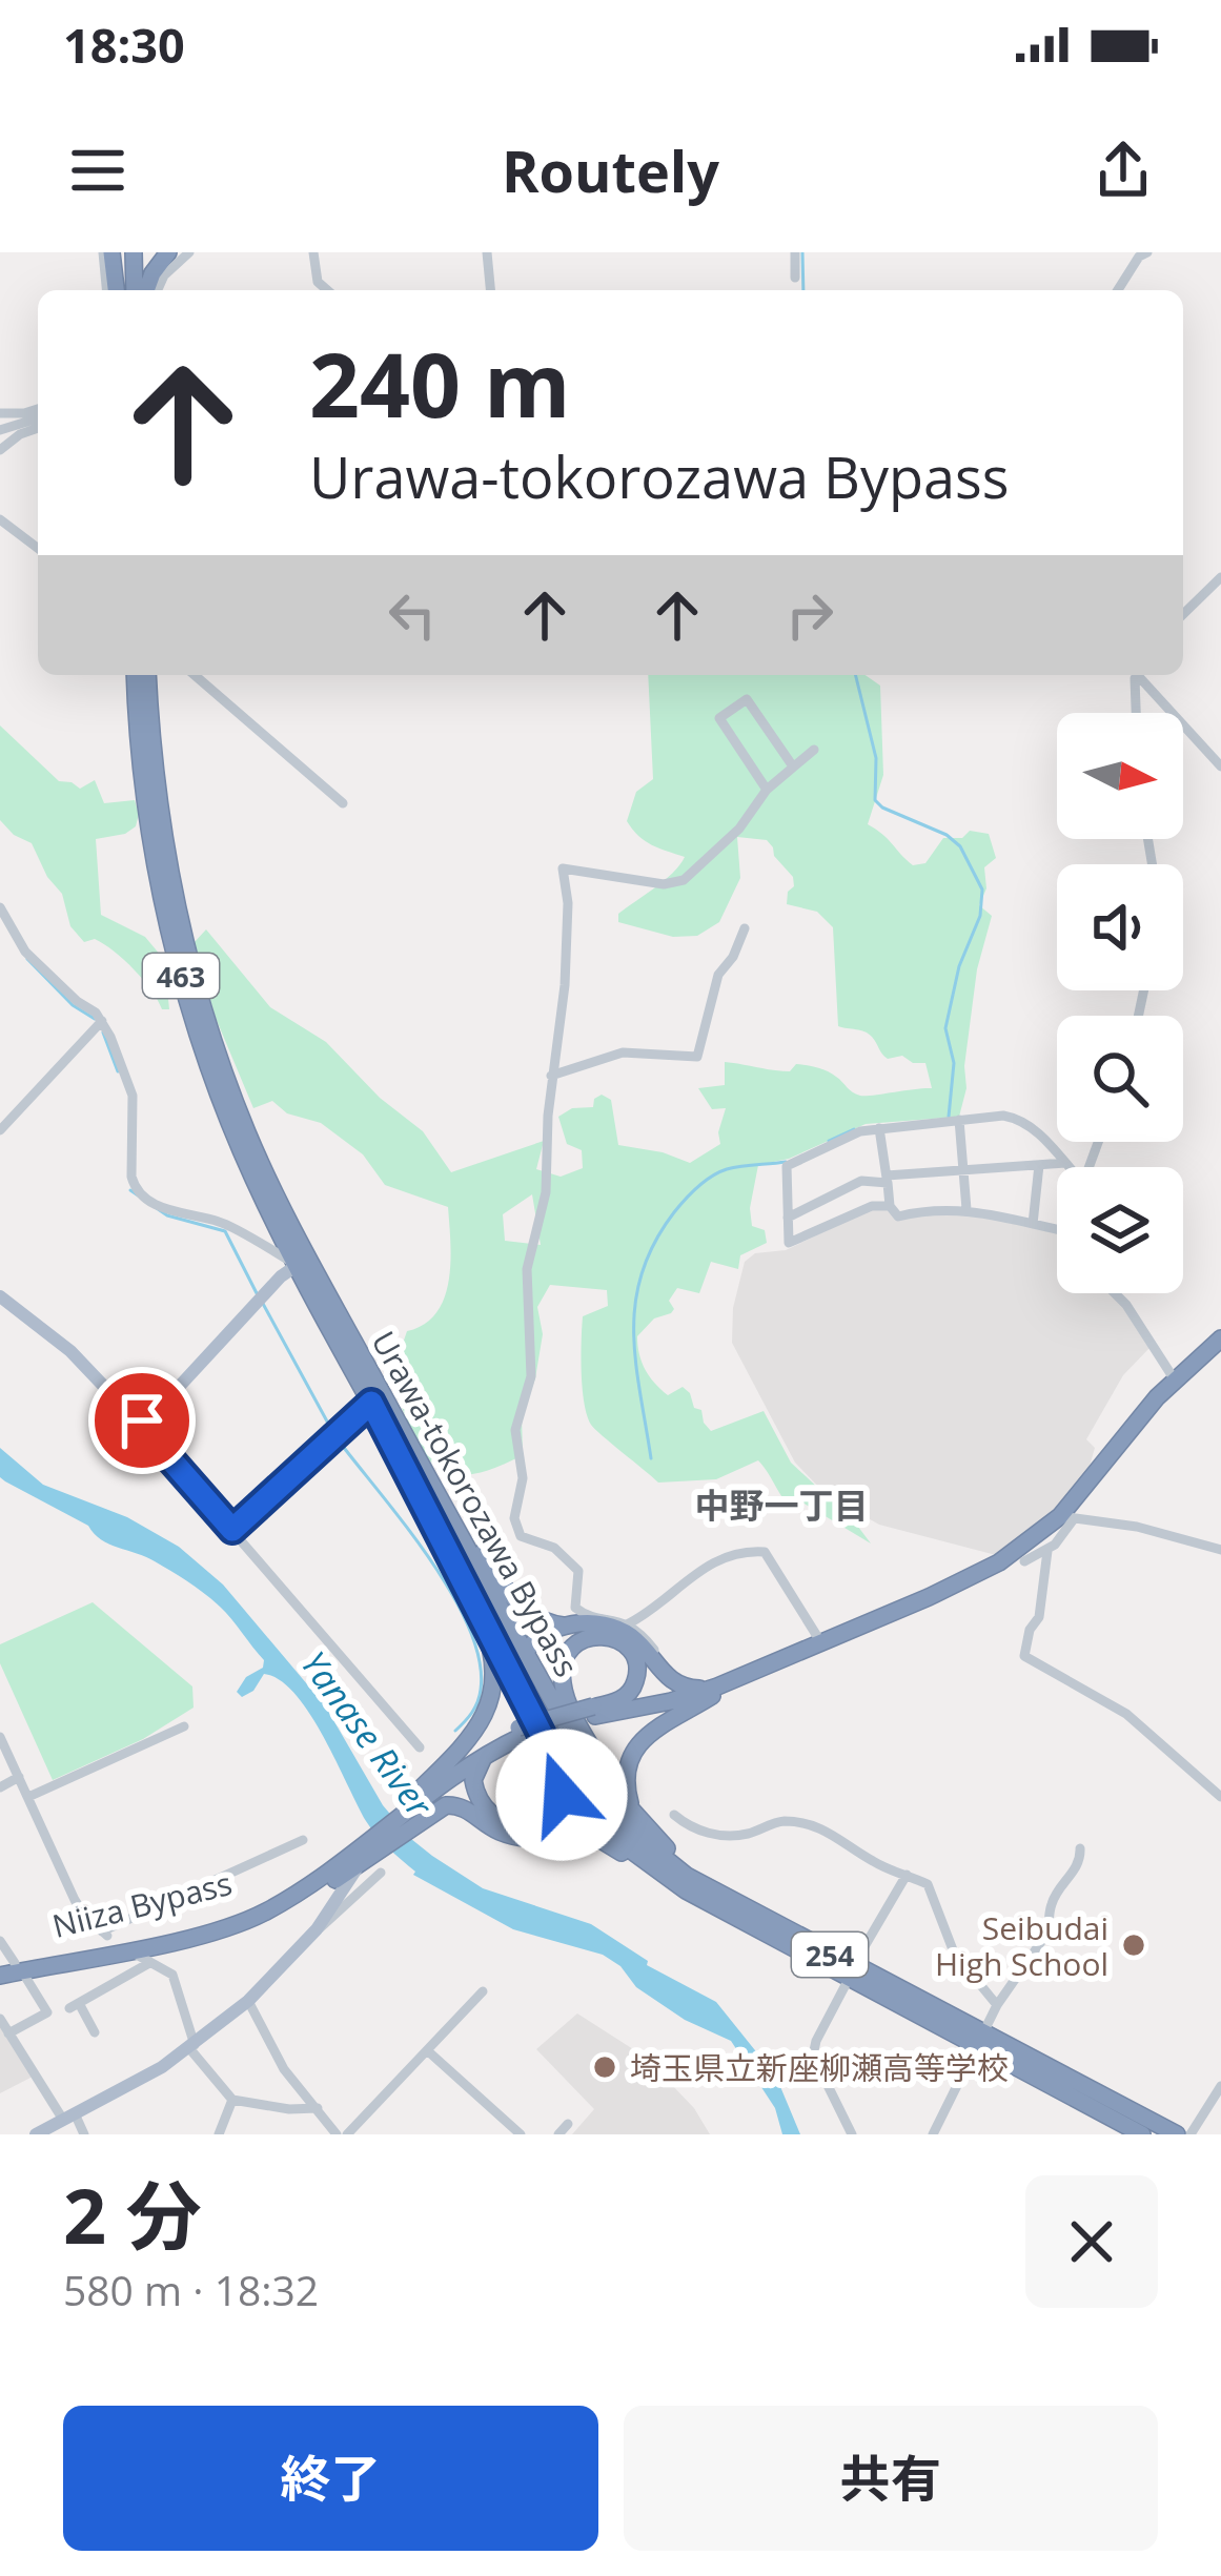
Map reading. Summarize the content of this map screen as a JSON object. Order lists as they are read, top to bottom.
{
  "streets": {
    "highway": [
      "463",
      "Urawa-tokorozawa Bypass",
      "Niiza Bypass",
      "254"
    ]
  },
  "crossings": [
    ["Urawa-tokorozawa Bypass", "254"]
  ],
  "districts": ["中野一丁目"],
  "water": ["Yanase River"],
  "places": ["Seibudai High School", "埼玉県立新座柳瀬高等学校"],
  "north": "right",
  "page": {
    "status": "18:30",
    "header": "Routely",
    "turn": ["240 m", "Urawa-tokorozawa Bypass"],
    "heading": ["2 分", "580 m · 18:32"],
    "buttons": ["終了", "共有"]
  }
}
